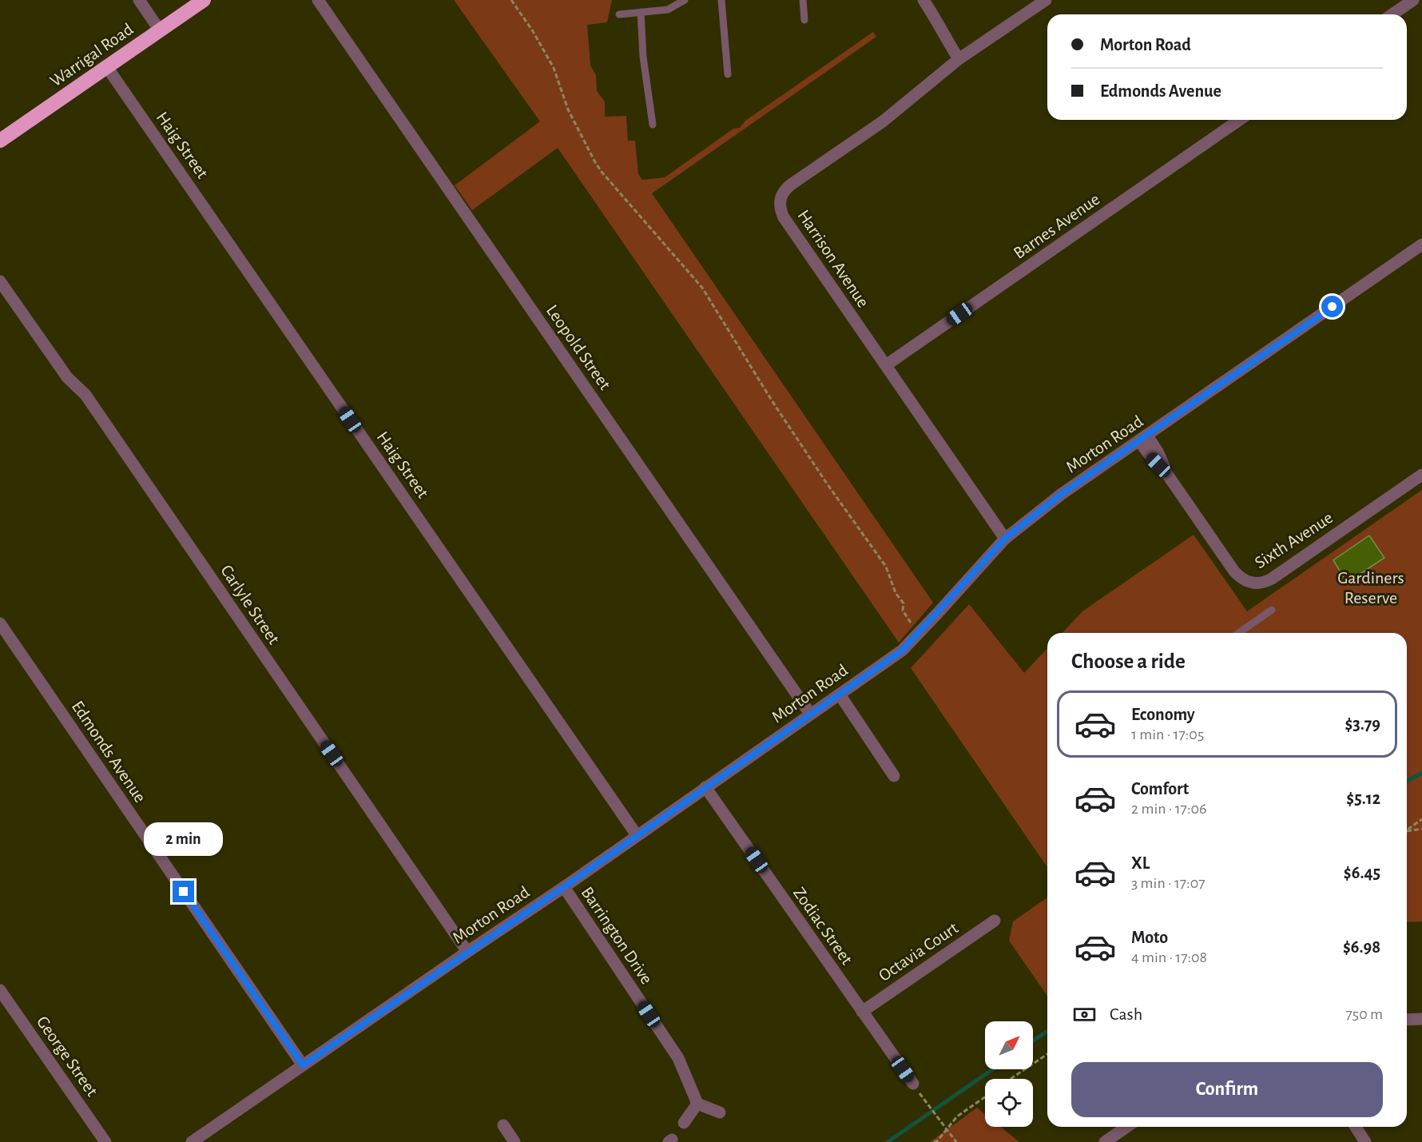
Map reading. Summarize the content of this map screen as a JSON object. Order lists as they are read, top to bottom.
{
  "streets": {
    "highway": ["Warrigal Road"],
    "street": [
      "Haig Street",
      "Barnes Avenue",
      "Harrison Avenue",
      "Leopold Street",
      "Morton Road",
      "Sixth Avenue",
      "Carlyle Street",
      "Edmonds Avenue",
      "Zodiac Street",
      "Barrington Drive",
      "Octavia Court",
      "George Street"
    ]
  },
  "crossings": [
    ["Warrigal Road", "Haig Street"],
    ["Haig Street", "Morton Road"],
    ["Barnes Avenue", "Harrison Avenue"],
    ["Harrison Avenue", "Morton Road"],
    ["Leopold Street", "Morton Road"],
    ["Morton Road", "Sixth Avenue"],
    ["Morton Road", "Carlyle Street"],
    ["Morton Road", "Edmonds Avenue"],
    ["Morton Road", "Zodiac Street"],
    ["Morton Road", "Barrington Drive"],
    ["Zodiac Street", "Octavia Court"]
  ],
  "parks": ["Gardiners Reserve"],
  "north": "top right",
  "page": {
    "banner": ["Morton Road", "Edmonds Avenue"],
    "heading": "Choose a ride",
    "list": [
      {
        "name": "Economy",
        "note": "1 min · 17:05",
        "value": "$3.79"
      },
      {
        "name": "Comfort",
        "note": "2 min · 17:06",
        "value": "$5.12"
      },
      {
        "name": "XL",
        "note": "3 min · 17:07",
        "value": "$6.45"
      },
      {
        "name": "Moto",
        "note": "4 min · 17:08",
        "value": "$6.98"
      }
    ],
    "bubble": "2 min",
    "pay": ["Cash", "750 m"],
    "buttons": "Confirm"
  }
}
